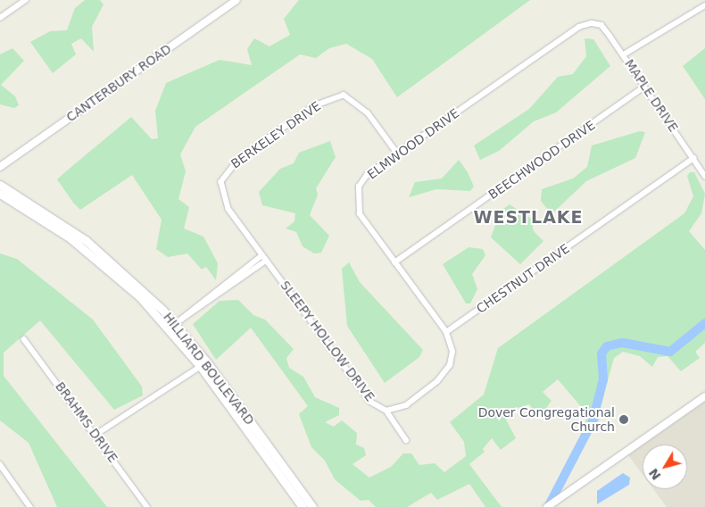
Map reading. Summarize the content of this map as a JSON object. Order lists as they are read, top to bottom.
{
  "streets": {
    "main road": ["HILLIARD BOULEVARD"],
    "street": [
      "CANTERBURY ROAD",
      "MAPLE DRIVE",
      "BERKELEY DRIVE",
      "ELMWOOD DRIVE",
      "BEECHWOOD DRIVE",
      "CHESTNUT DRIVE",
      "SLEEPY HOLLOW DRIVE",
      "BRAHMS DRIVE"
    ]
  },
  "crossings": [
    ["MAPLE DRIVE", "ELMWOOD DRIVE"],
    ["MAPLE DRIVE", "BEECHWOOD DRIVE"],
    ["MAPLE DRIVE", "CHESTNUT DRIVE"],
    ["BERKELEY DRIVE", "ELMWOOD DRIVE"],
    ["BERKELEY DRIVE", "SLEEPY HOLLOW DRIVE"],
    ["ELMWOOD DRIVE", "BEECHWOOD DRIVE"],
    ["ELMWOOD DRIVE", "CHESTNUT DRIVE"]
  ],
  "districts": ["WESTLAKE"],
  "places": ["Dover Congregational Church"],
  "north": "bottom left"
}
